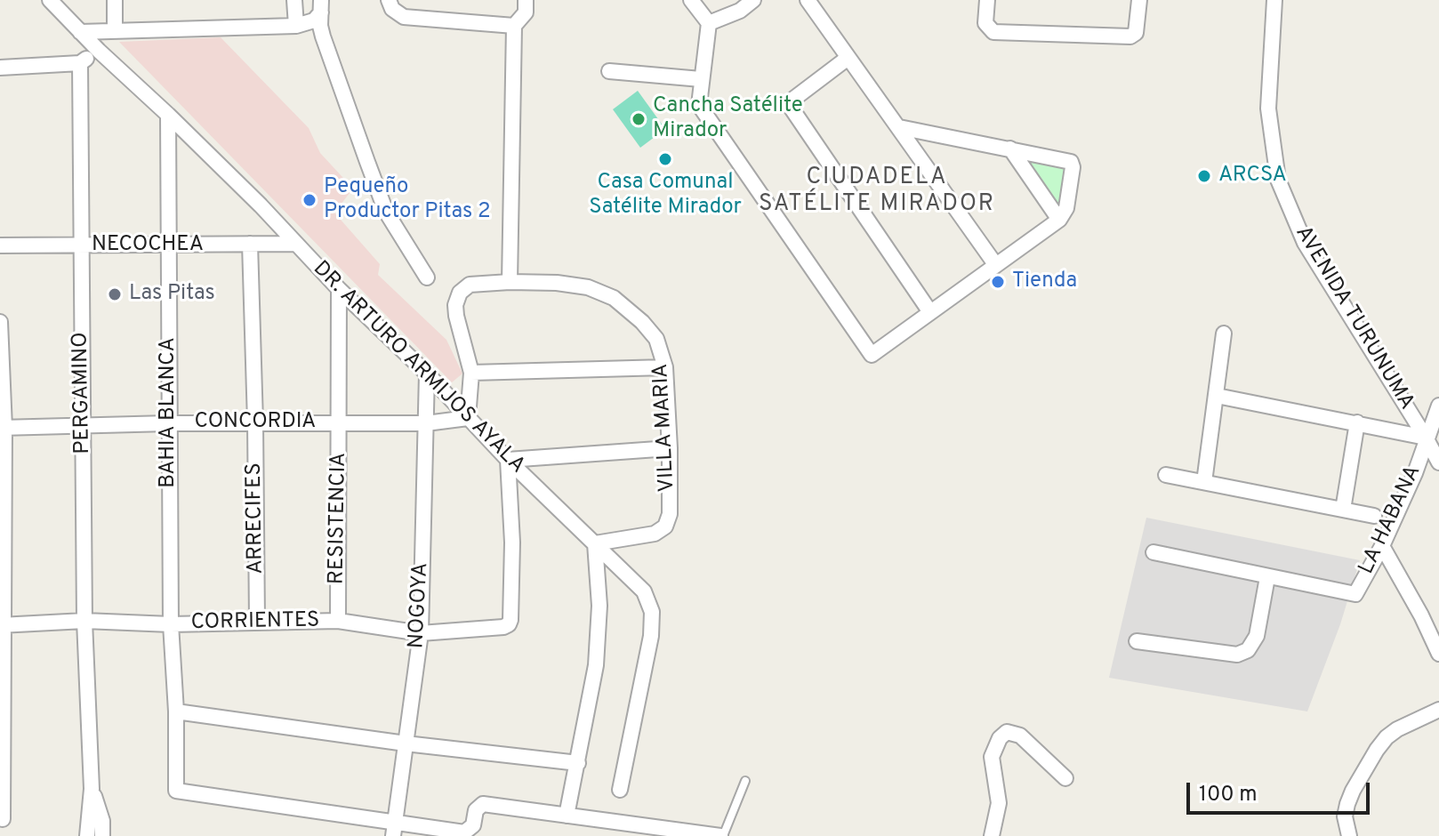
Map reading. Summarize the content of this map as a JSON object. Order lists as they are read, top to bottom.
{
  "streets": {
    "street": [
      "NECOCHEA",
      "AVENIDA TURUNUMA",
      "DR. ARTURO ARMIJOS AYALA",
      "PERGAMINO",
      "BAHIA BLANCA",
      "CONCORDIA",
      "VILLA MARIA",
      "ARRECIFES",
      "RESISTENCIA",
      "LA HABANA",
      "NOGOYA",
      "CORRIENTES"
    ]
  },
  "crossings": [
    ["NECOCHEA", "DR. ARTURO ARMIJOS AYALA"],
    ["NECOCHEA", "PERGAMINO"],
    ["NECOCHEA", "BAHIA BLANCA"],
    ["NECOCHEA", "ARRECIFES"],
    ["AVENIDA TURUNUMA", "LA HABANA"],
    ["DR. ARTURO ARMIJOS AYALA", "BAHIA BLANCA"],
    ["DR. ARTURO ARMIJOS AYALA", "CONCORDIA"],
    ["DR. ARTURO ARMIJOS AYALA", "VILLA MARIA"],
    ["DR. ARTURO ARMIJOS AYALA", "RESISTENCIA"],
    ["DR. ARTURO ARMIJOS AYALA", "NOGOYA"],
    ["DR. ARTURO ARMIJOS AYALA", "CORRIENTES"],
    ["PERGAMINO", "CONCORDIA"],
    ["PERGAMINO", "CORRIENTES"],
    ["BAHIA BLANCA", "CONCORDIA"],
    ["BAHIA BLANCA", "NOGOYA"],
    ["BAHIA BLANCA", "CORRIENTES"],
    ["CONCORDIA", "ARRECIFES"],
    ["CONCORDIA", "RESISTENCIA"],
    ["CONCORDIA", "NOGOYA"],
    ["ARRECIFES", "CORRIENTES"],
    ["RESISTENCIA", "CORRIENTES"],
    ["NOGOYA", "CORRIENTES"]
  ],
  "districts": ["CIUDADELA SATÉLITE MIRADOR"],
  "places": [
    "Cancha Satélite Mirador",
    "Casa Comunal Satélite Mirador",
    "ARCSA",
    "Pequeño Productor Pitas 2",
    "Tienda",
    "Las Pitas"
  ],
  "scale_bar": "100 m"
}
